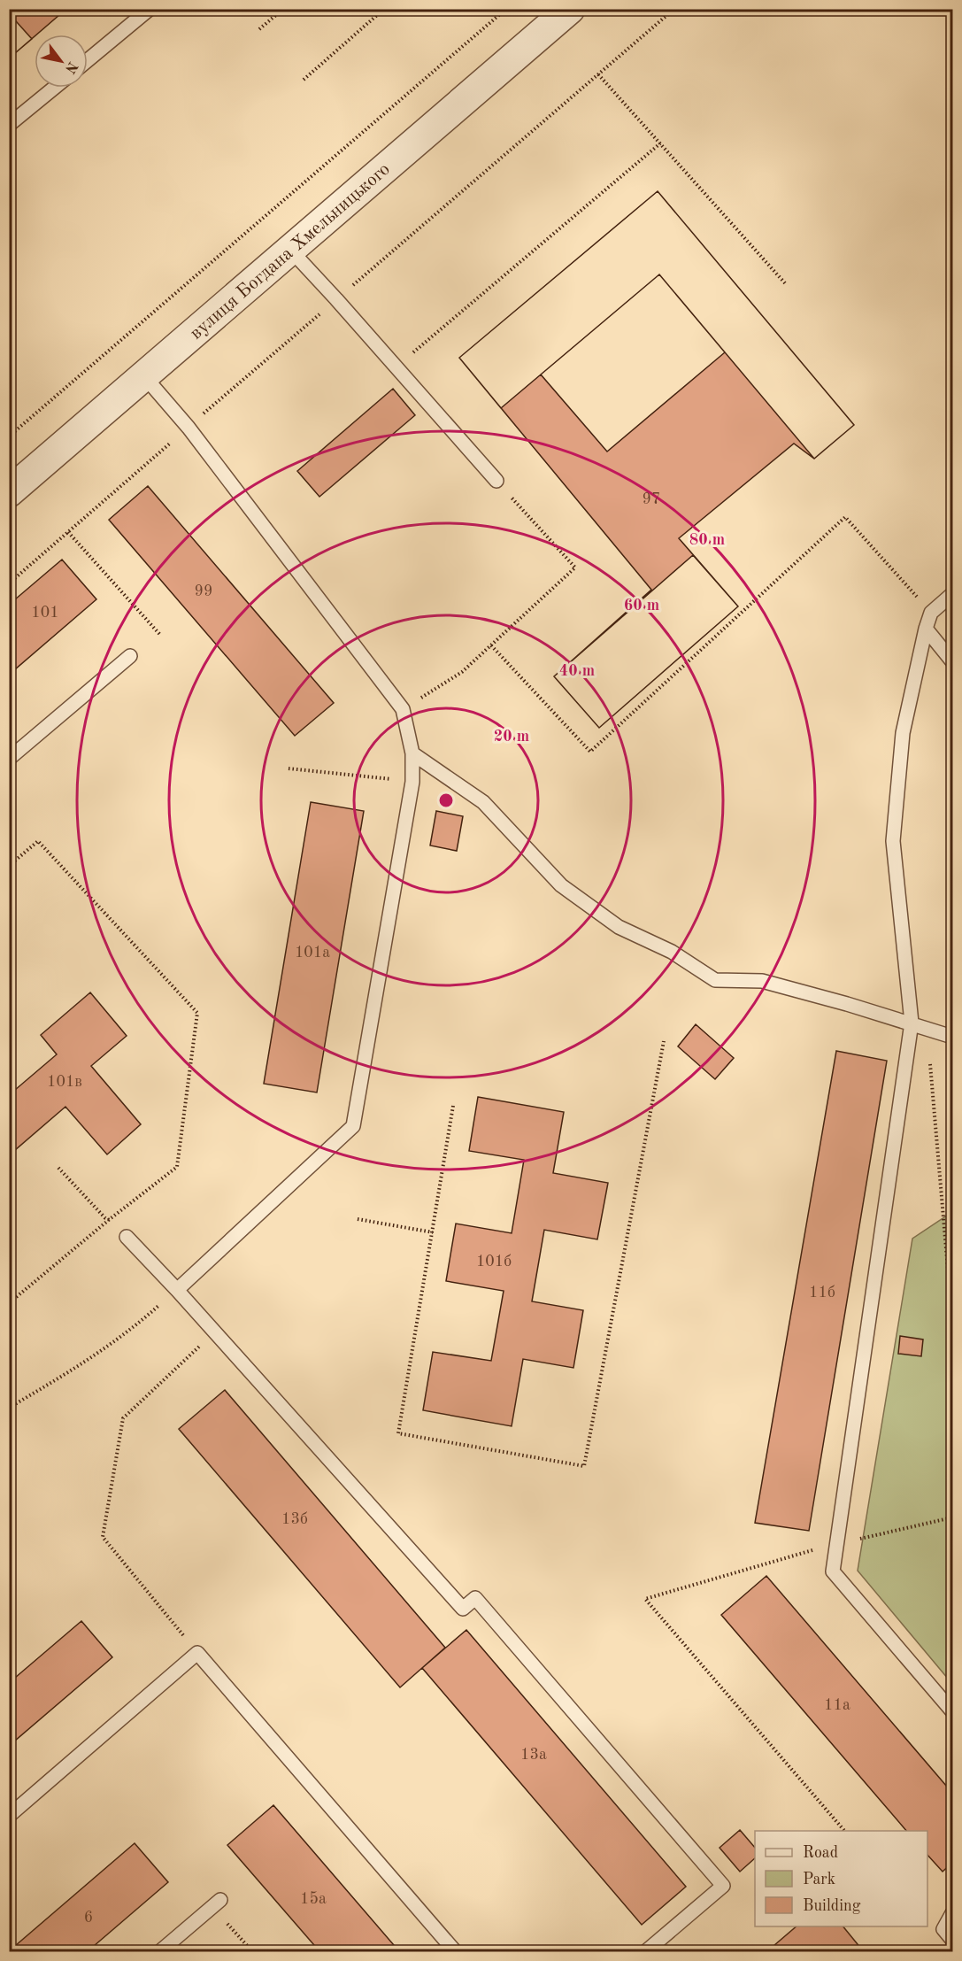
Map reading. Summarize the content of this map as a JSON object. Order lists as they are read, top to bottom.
{
  "streets": {
    "street": ["вулиця Богдана Хмельницького"]
  },
  "house_numbers": [
    "97",
    "99",
    "101",
    "101а",
    "101в",
    "101б",
    "11б",
    "13б",
    "11а",
    "13а",
    "15а",
    "6"
  ],
  "legend": ["Road", "Park", "Building"],
  "north": "bottom right",
  "rings": [
    "80 m",
    "60 m",
    "40 m",
    "20 m"
  ]
}
